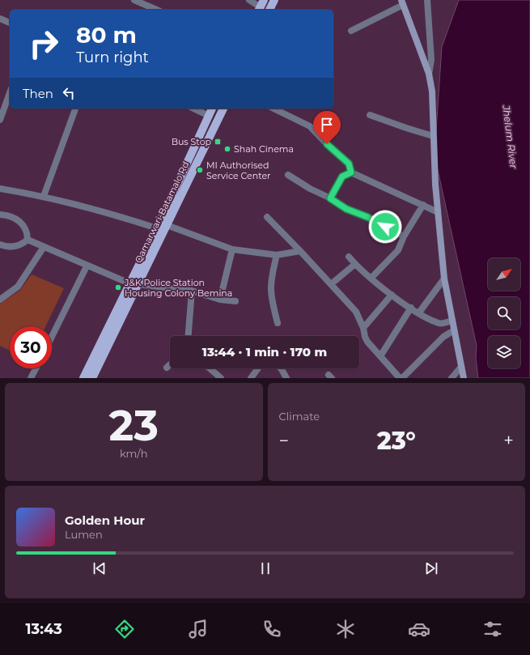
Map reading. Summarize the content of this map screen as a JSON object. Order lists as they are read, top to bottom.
{
  "streets": {
    "main road": ["Qamarwari-Batamalo Rd"]
  },
  "water": ["Jhelum River"],
  "places": {
    "transit": ["Bus Stop"],
    "other": ["Shah Cinema", "MI Authorised Service Center", "J&K Police Station Housing Colony Bemina"]
  },
  "north": "top right",
  "page": {
    "turn": ["80 m", "Turn right"],
    "then": "Then",
    "limit": "30",
    "trip": "13:44 · 1 min · 170 m",
    "tile": [
      ["23", "km/h"],
      "Climate"
    ],
    "heat": ["−", "23°", "+"],
    "song": ["Golden Hour", "Lumen"],
    "tabs": "13:43"
  }
}
